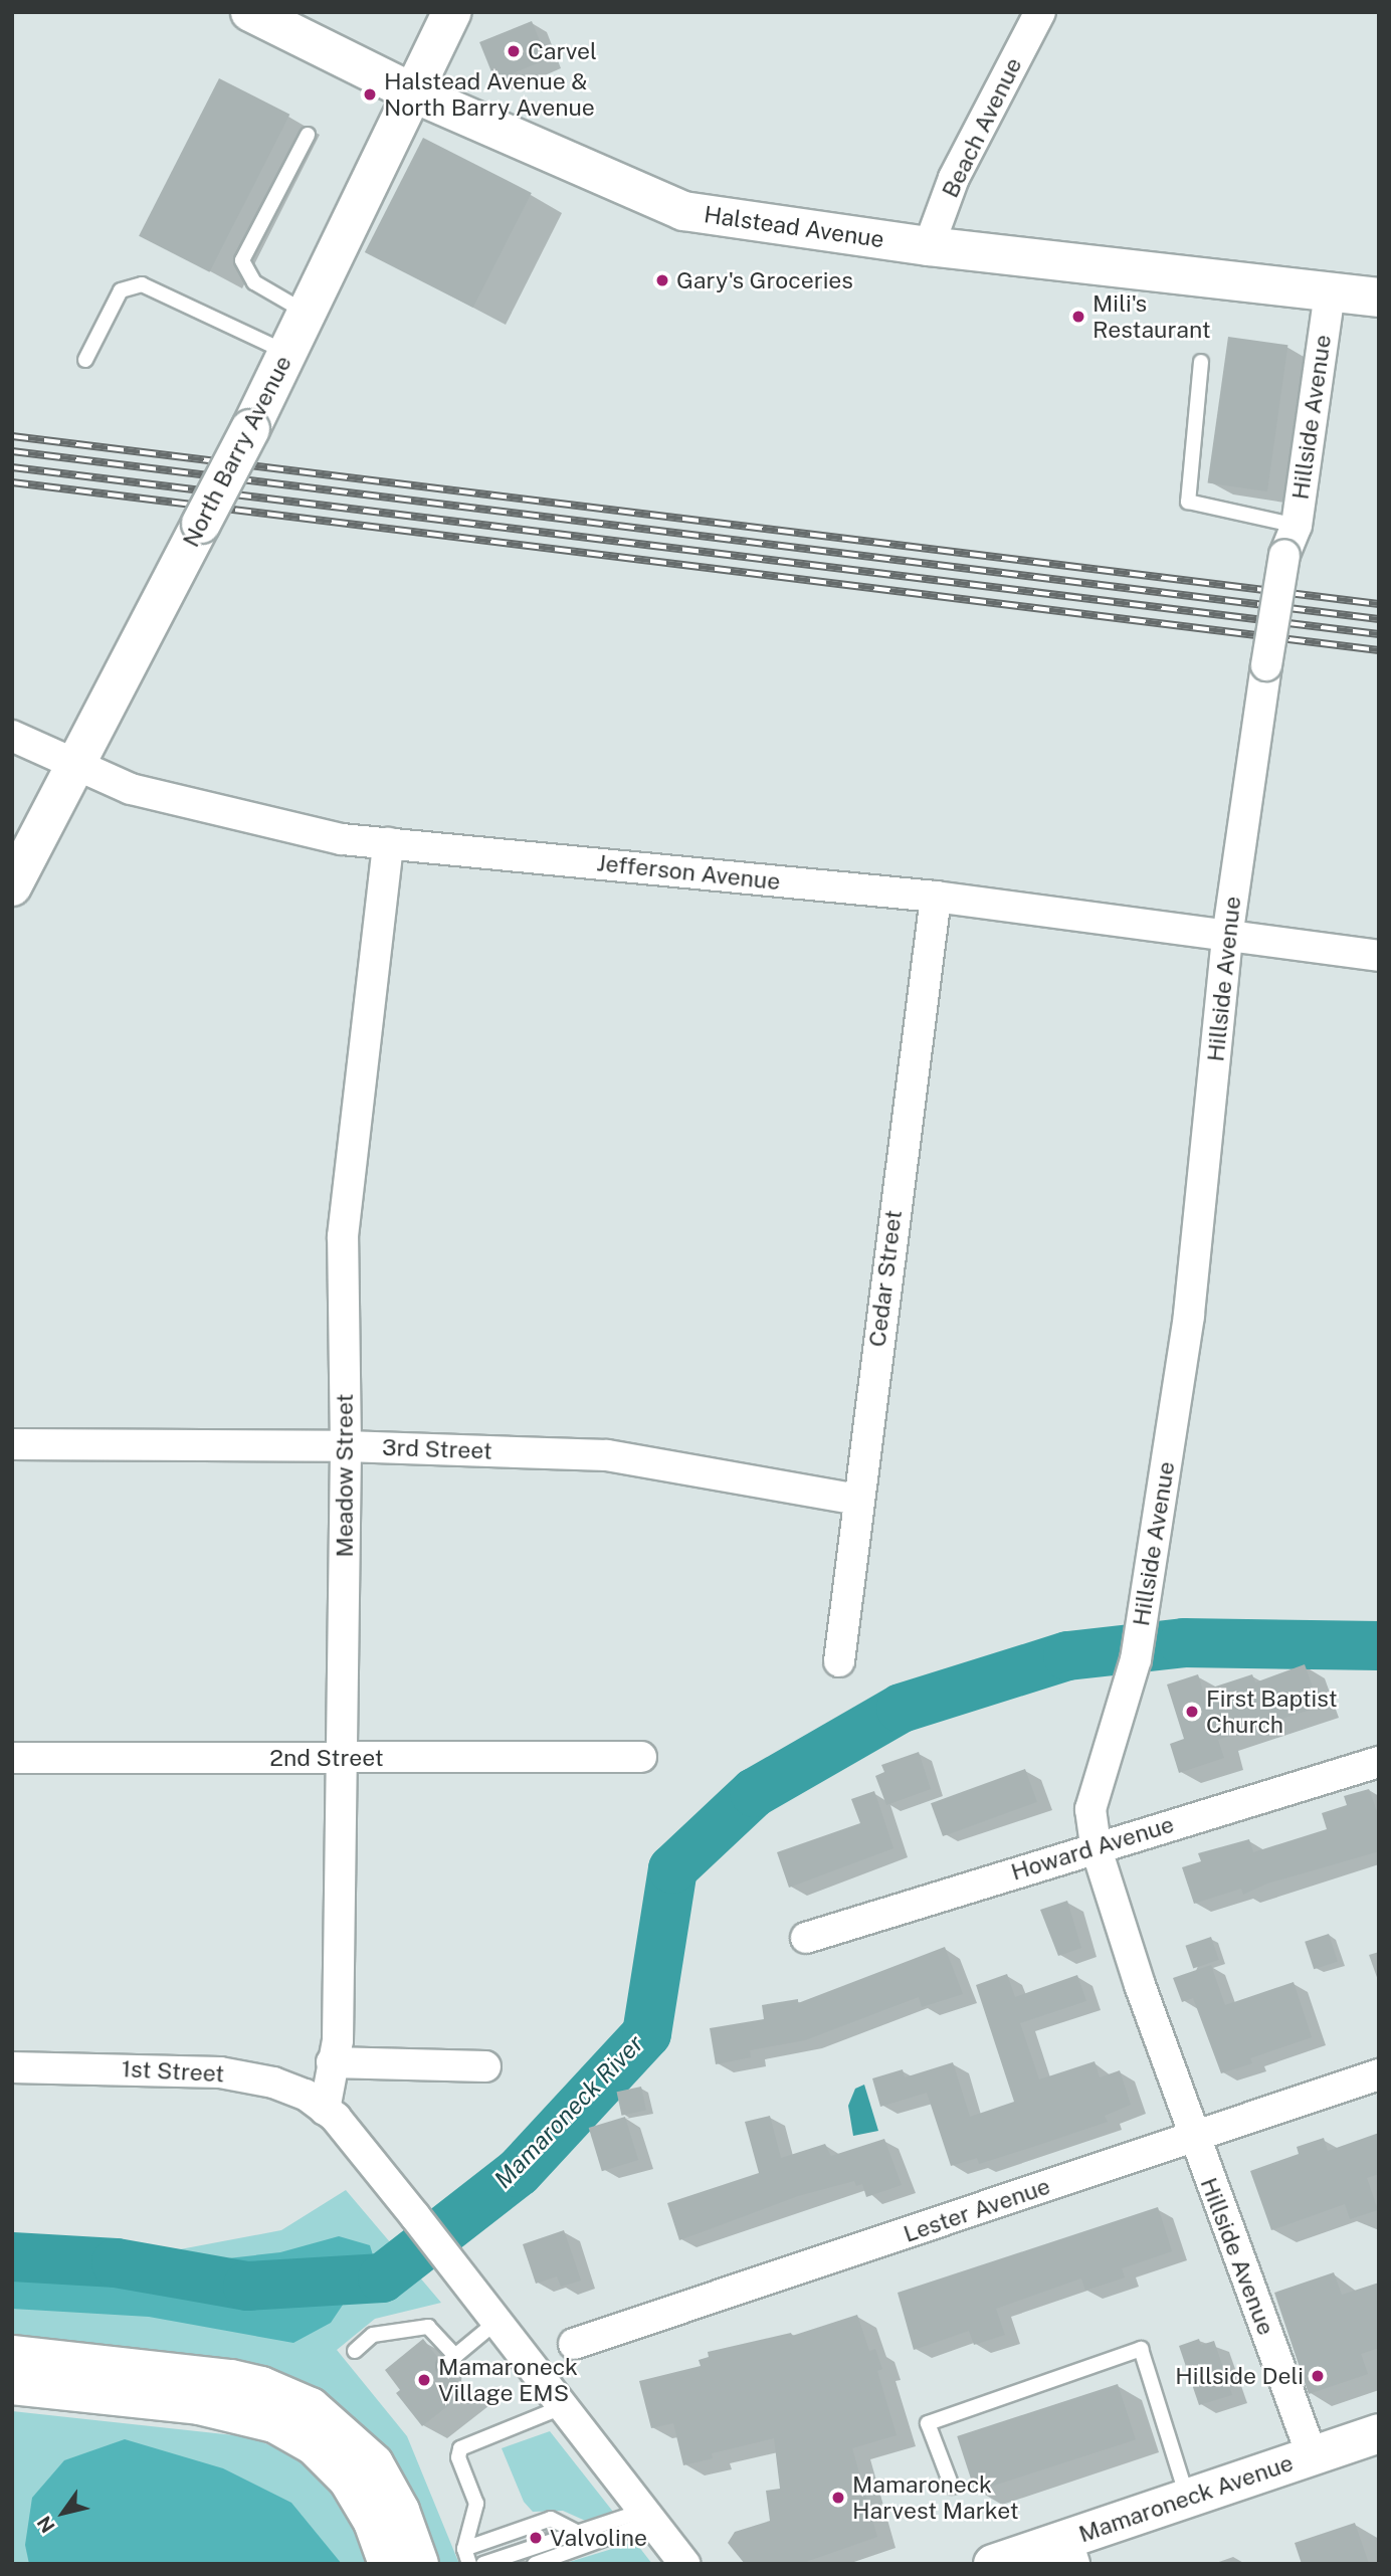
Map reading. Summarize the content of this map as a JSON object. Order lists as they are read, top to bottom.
{
  "streets": {
    "main road": ["Halstead Avenue", "North Barry Avenue", "Mamaroneck Avenue"],
    "street": [
      "Beach Avenue",
      "Hillside Avenue",
      "Jefferson Avenue",
      "Cedar Street",
      "3rd Street",
      "Meadow Street",
      "2nd Street",
      "Howard Avenue",
      "1st Street",
      "Lester Avenue"
    ]
  },
  "crossings": [
    ["Beach Avenue", "Halstead Avenue"],
    ["Halstead Avenue", "Hillside Avenue"],
    ["Halstead Avenue", "North Barry Avenue"],
    ["Hillside Avenue", "Jefferson Avenue"],
    ["Hillside Avenue", "Howard Avenue"],
    ["Hillside Avenue", "Lester Avenue"],
    ["Hillside Avenue", "Mamaroneck Avenue"],
    ["North Barry Avenue", "Jefferson Avenue"],
    ["Jefferson Avenue", "Cedar Street"],
    ["Jefferson Avenue", "Meadow Street"],
    ["Cedar Street", "3rd Street"],
    ["3rd Street", "Meadow Street"],
    ["Meadow Street", "2nd Street"],
    ["Meadow Street", "1st Street"]
  ],
  "water": ["Mamaroneck River"],
  "places": [
    "Carvel",
    "Halstead Avenue & North Barry Avenue",
    "Gary's Groceries",
    "Mili's Restaurant",
    "First Baptist Church",
    "Hillside Deli",
    "Mamaroneck Village EMS",
    "Mamaroneck Harvest Market",
    "Valvoline"
  ],
  "north": "bottom left"
}
